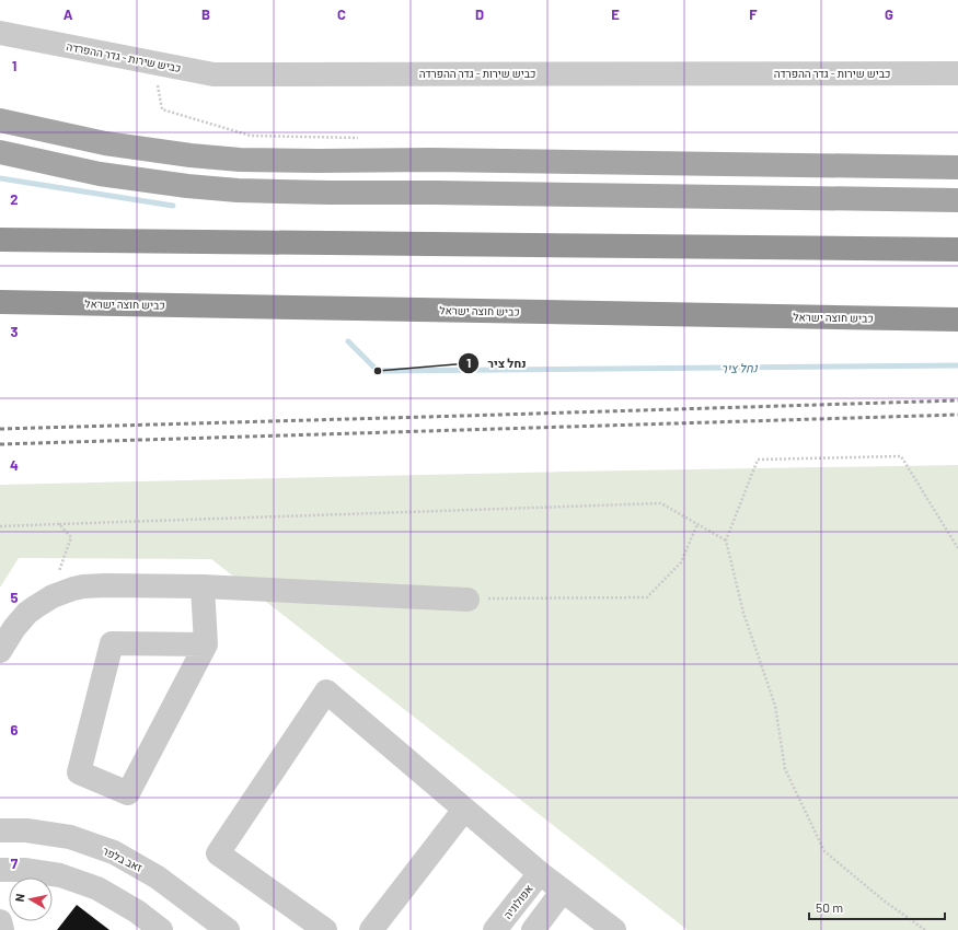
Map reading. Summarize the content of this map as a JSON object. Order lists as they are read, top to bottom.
{
  "streets": {
    "highway": ["כביש חוצה ישראל"],
    "street": ["כביש שירות - גדר ההפרדה", "זאב בלפר", "אפולוניה"]
  },
  "water": ["נחל ציר"],
  "places": ["נחל ציר"],
  "scale_bar": "50 m",
  "north": "left",
  "grid": {
    "columns": [
      "A",
      "B",
      "C",
      "D",
      "E",
      "F",
      "G"
    ],
    "rows": [
      "1",
      "2",
      "3",
      "4",
      "5",
      "6",
      "7"
    ]
  }
}
